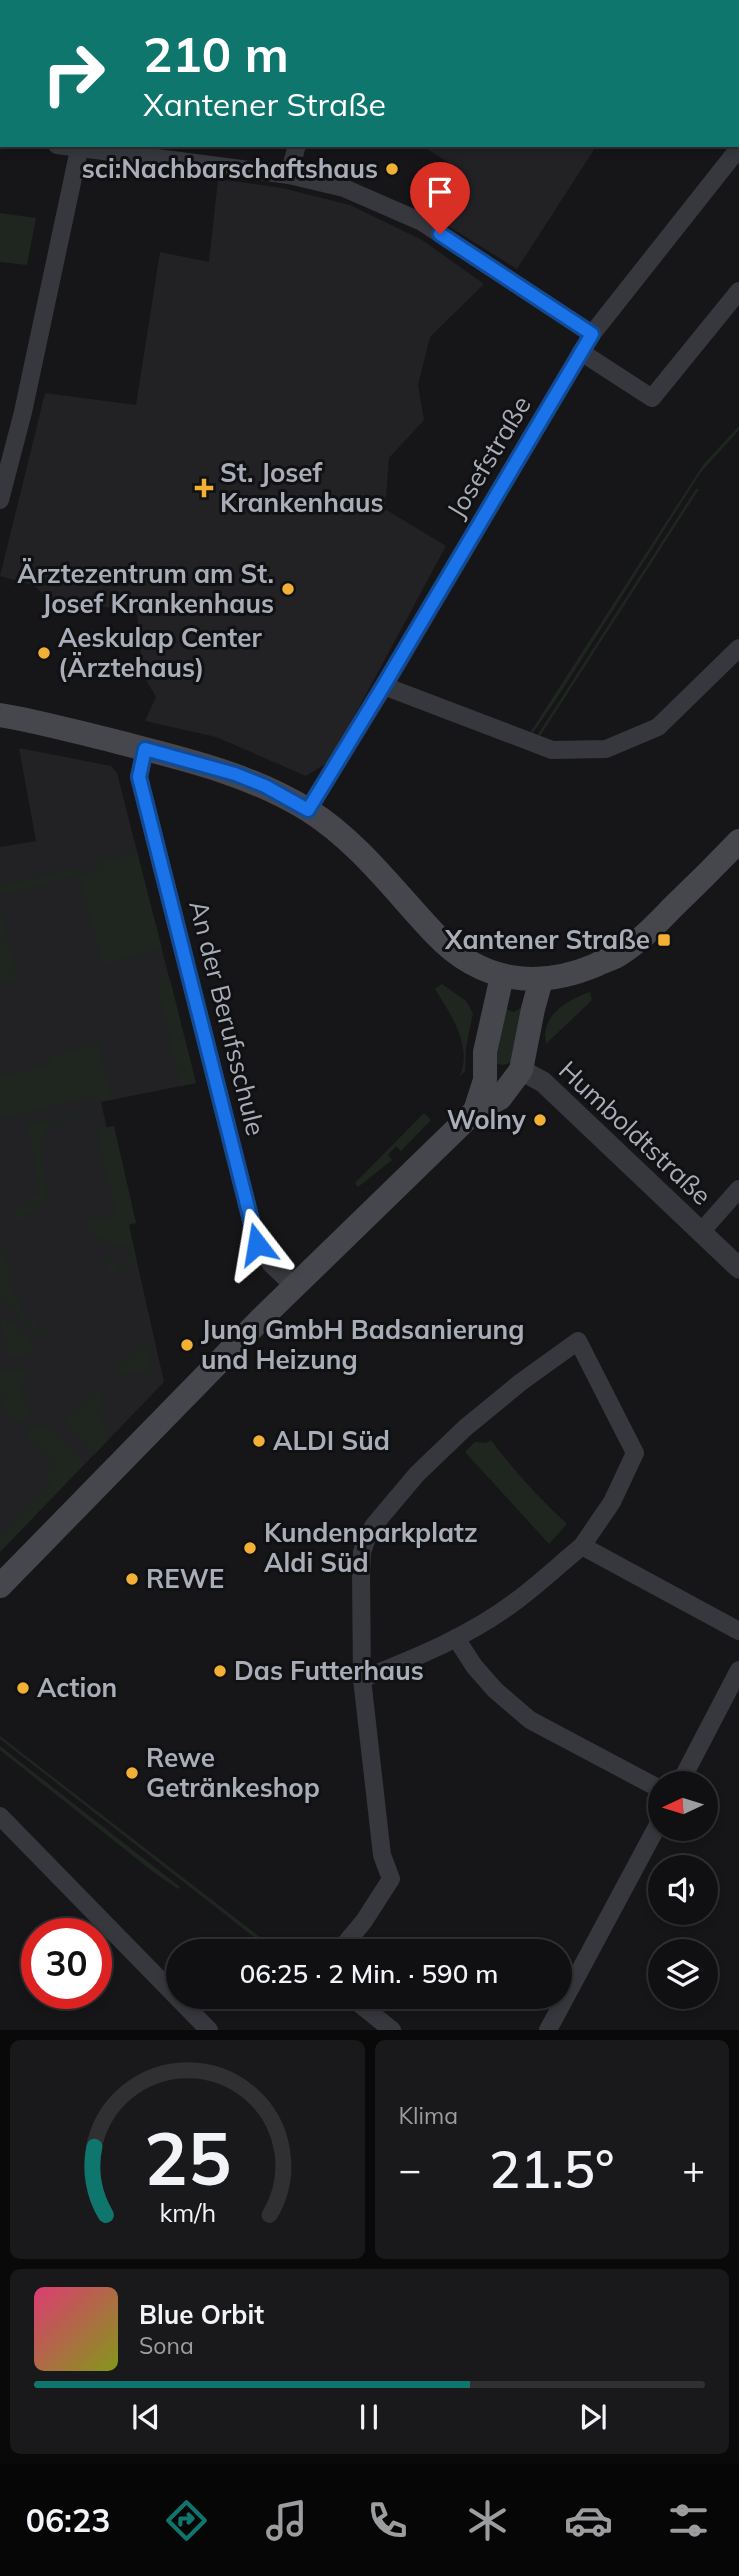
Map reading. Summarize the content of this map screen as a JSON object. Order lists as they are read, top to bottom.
{
  "streets": {
    "street": ["Josefstraße", "An der Berufsschule", "Humboldtstraße"]
  },
  "places": {
    "other": [
      "sci:Nachbarschaftshaus",
      "Ärztezentrum am St. Josef Krankenhaus",
      "Aeskulap Center (Ärztehaus)",
      "Wolny",
      "Jung GmbH Badsanierung und Heizung",
      "ALDI Süd",
      "Kundenparkplatz Aldi Süd",
      "REWE",
      "Das Futterhaus",
      "Action",
      "Rewe Getränkeshop"
    ],
    "health": ["St. Josef Krankenhaus"],
    "transit": ["Xantener Straße"]
  },
  "north": "left",
  "page": {
    "turn": ["210 m", "Xantener Straße"],
    "limit": "30",
    "trip": "06:25 · 2 Min. · 590 m",
    "tile": "Klima",
    "heat": ["−", "21.5°", "+"],
    "song": ["Blue Orbit", "Sona"],
    "tabs": "06:23",
    "gauge": ["25", "km/h"]
  }
}
